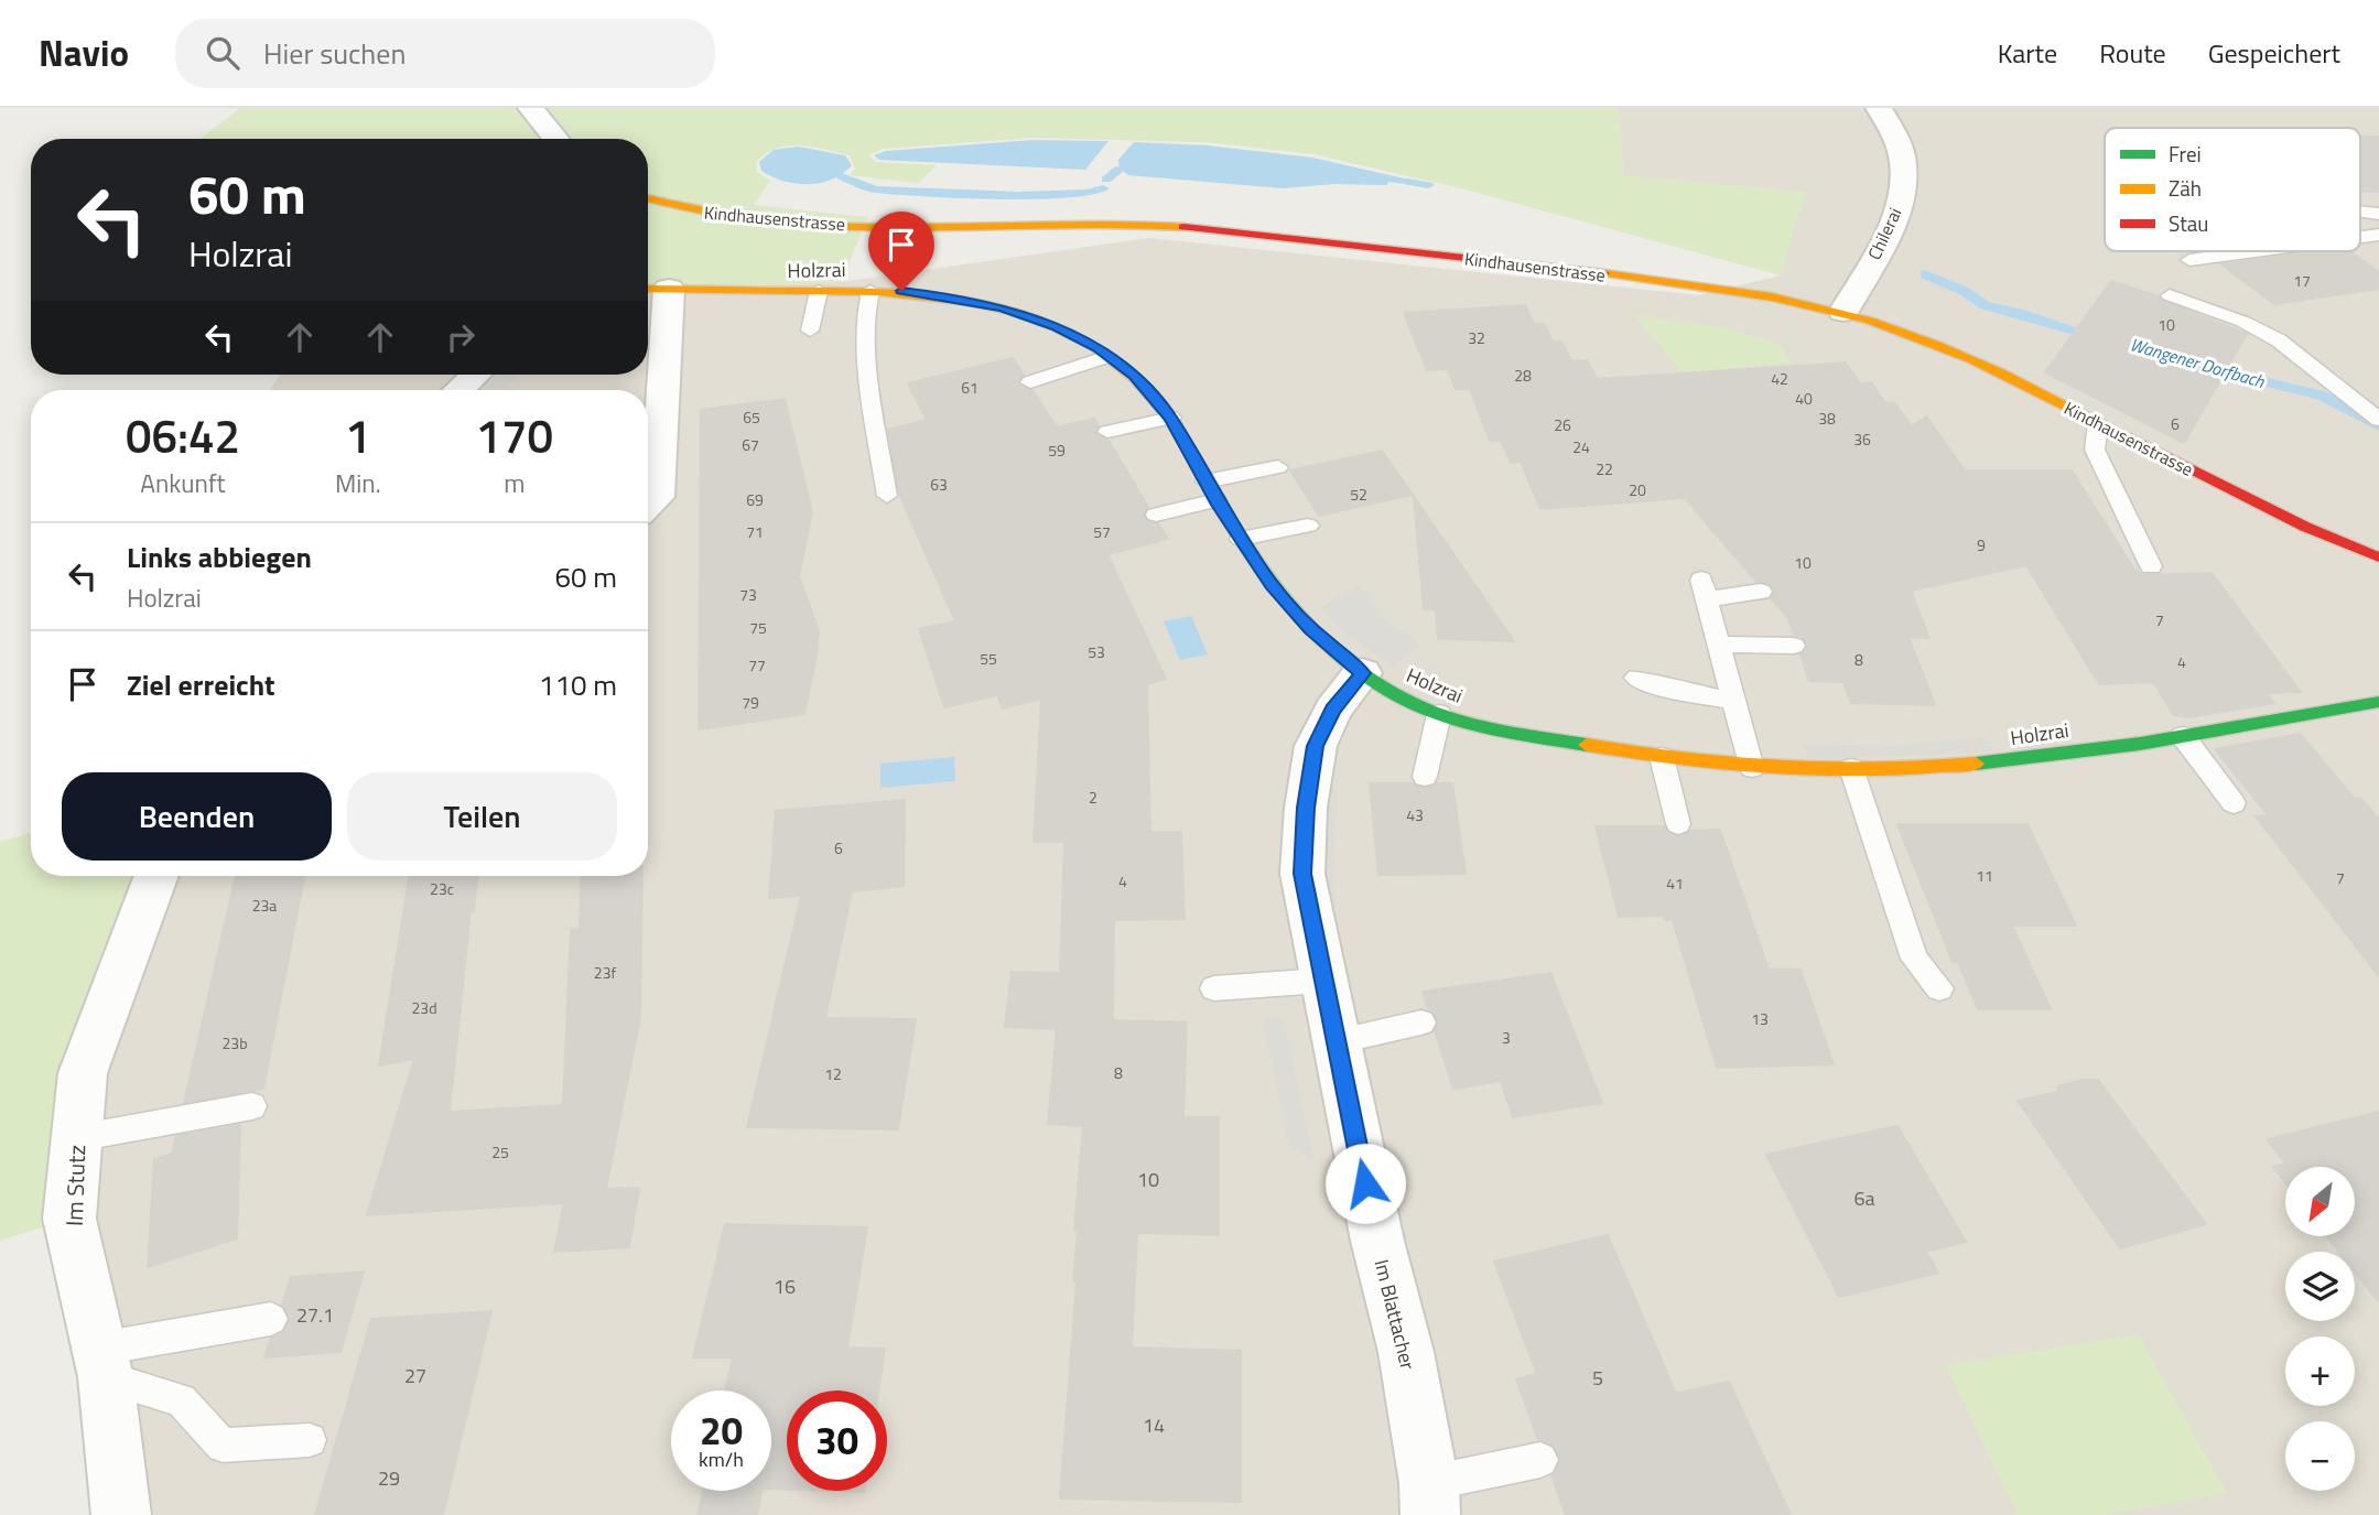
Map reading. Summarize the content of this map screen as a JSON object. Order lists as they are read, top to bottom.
{
  "streets": {
    "street": [
      "Kindhausenstrasse",
      "Chilerai",
      "Holzrai",
      "Im Stutz",
      "Im Blattacher"
    ]
  },
  "crossings": [
    ["Kindhausenstrasse", "Chilerai"],
    ["Holzrai", "Im Blattacher"]
  ],
  "water": ["Wangener Dorfbach"],
  "house_numbers": [
    "17",
    "10",
    "32",
    "28",
    "42",
    "61",
    "40",
    "65",
    "38",
    "6",
    "26",
    "36",
    "67",
    "24",
    "59",
    "22",
    "63",
    "20",
    "52",
    "69",
    "71",
    "57",
    "9",
    "10",
    "73",
    "7",
    "75",
    "53",
    "55",
    "8",
    "4",
    "77",
    "79",
    "2",
    "43",
    "6",
    "11",
    "7",
    "4",
    "41",
    "23c",
    "23a",
    "23f",
    "23d",
    "13",
    "3",
    "23b",
    "8",
    "12",
    "25",
    "10",
    "6a",
    "16",
    "27.1",
    "27",
    "5",
    "14",
    "29"
  ],
  "legend": ["Frei", "Zäh", "Stau"],
  "north": "bottom left",
  "page": {
    "header": "Navio",
    "search": "Hier suchen",
    "nav": ["Karte", "Route", "Gespeichert"],
    "turn": ["60 m", "Holzrai"],
    "eta": [
      "06:42",
      "Ankunft",
      "1",
      "Min.",
      "170",
      "m"
    ],
    "list": [
      {
        "name": "Links abbiegen",
        "note": "Holzrai",
        "value": "60 m"
      },
      {
        "name": "Ziel erreicht",
        "value": "110 m"
      }
    ],
    "buttons": ["Beenden", "Teilen"],
    "map_buttons": ["+", "−"],
    "speed": "20 km/h",
    "limit": "30"
  }
}
